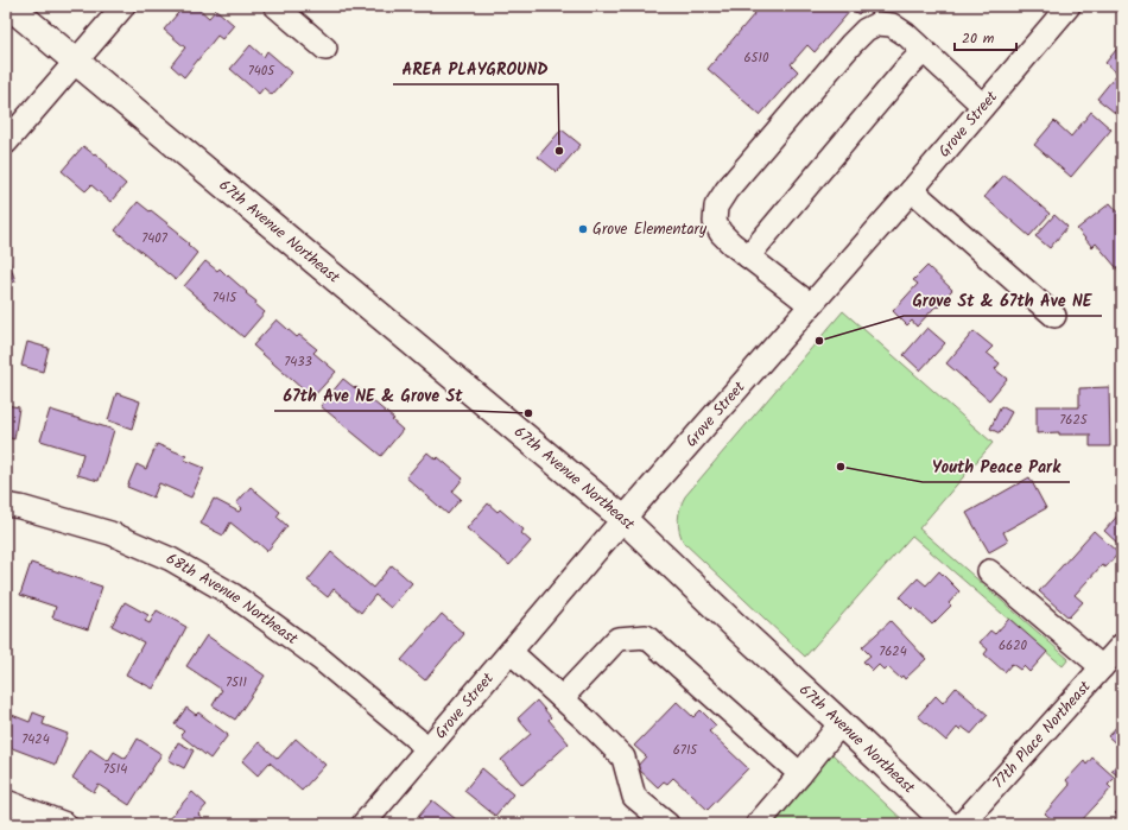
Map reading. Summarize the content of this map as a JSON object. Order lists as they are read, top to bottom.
{
  "streets": {
    "main road": ["67th Avenue Northeast"],
    "street": ["Grove Street", "68th Avenue Northeast", "77th Place Northeast"]
  },
  "crossings": [
    ["Grove Street", "67th Avenue Northeast"],
    ["Grove Street", "68th Avenue Northeast"]
  ],
  "places": [
    "AREA PLAYGROUND",
    "Grove Elementary",
    "Grove St & 67th Ave NE",
    "67th Ave NE & Grove St",
    "Youth Peace Park"
  ],
  "house_numbers": [
    "6510",
    "7405",
    "7407",
    "7415",
    "7433",
    "7625",
    "6620",
    "7624",
    "7511",
    "7424",
    "6715",
    "7514"
  ],
  "scale_bar": "20 m"
}
